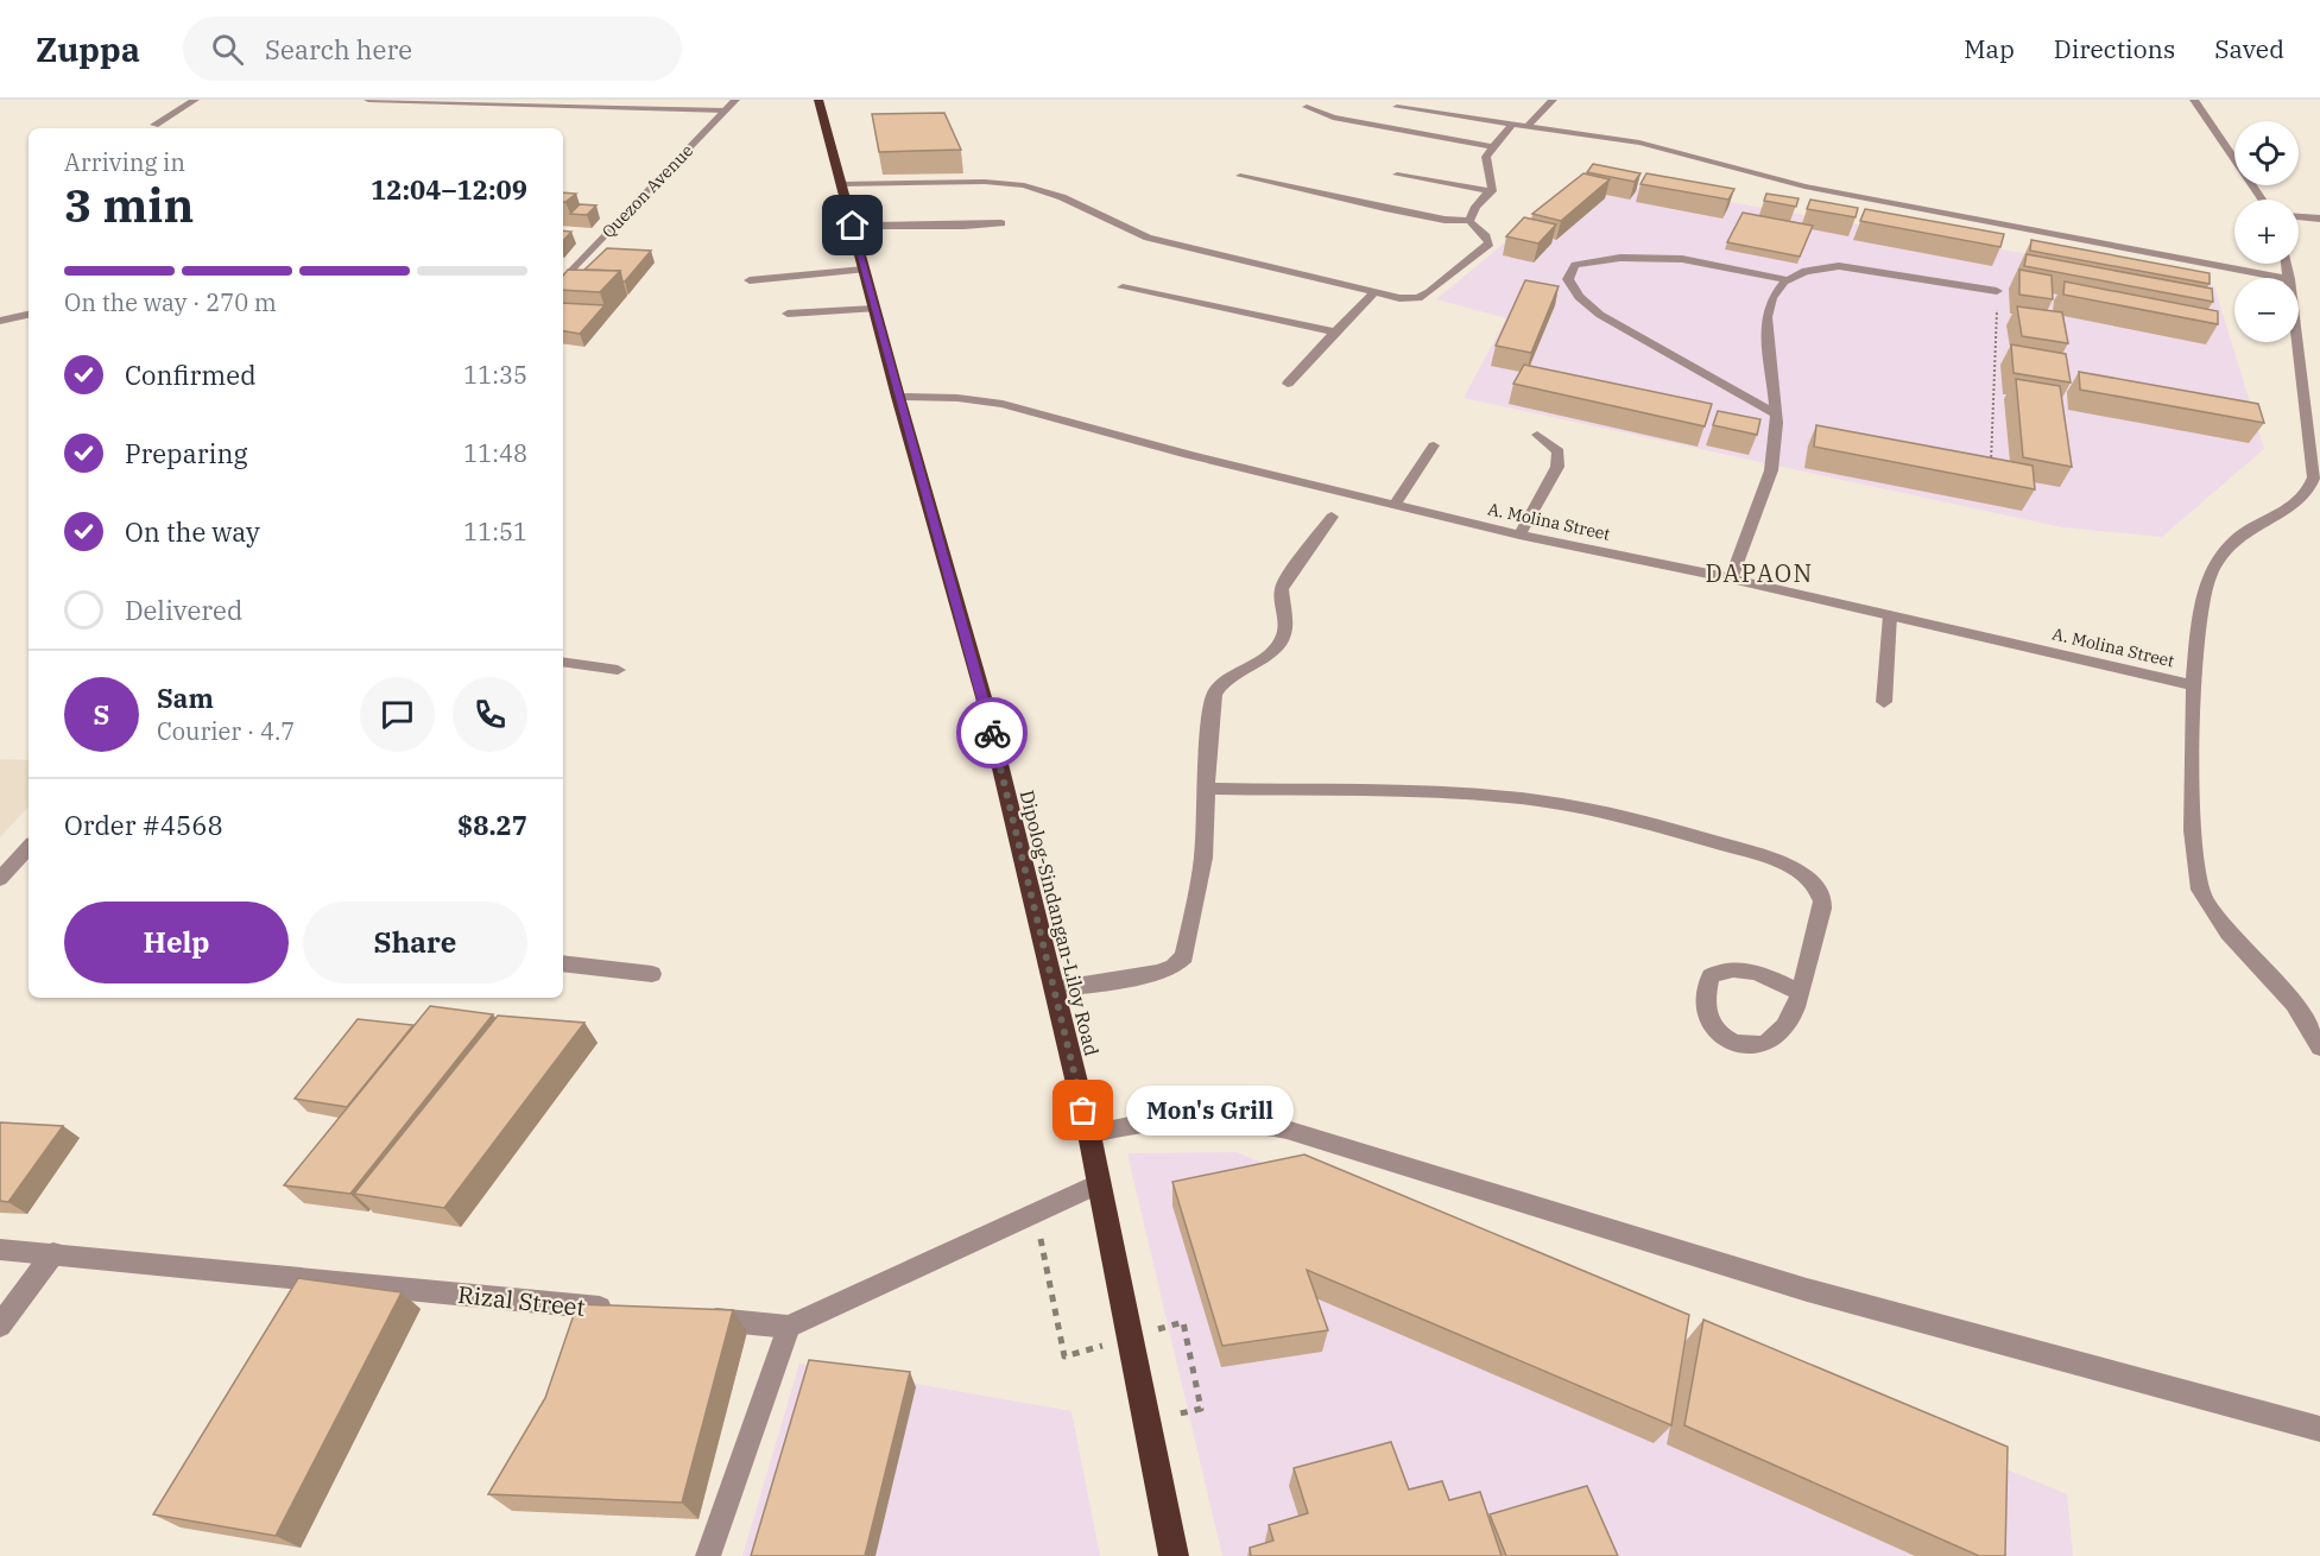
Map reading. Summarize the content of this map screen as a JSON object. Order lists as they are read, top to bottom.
{
  "streets": {
    "highway": ["Dipolog-Sindangan-Liloy Road"],
    "street": ["Quezon Avenue", "A. Molina Street", "Rizal Street"]
  },
  "crossings": [
    ["A. Molina Street", "Dipolog-Sindangan-Liloy Road"]
  ],
  "districts": ["DAPAON"],
  "places": ["Mon's Grill"],
  "page": {
    "header": "Zuppa",
    "search": "Search here",
    "nav": ["Map", "Directions", "Saved"],
    "map_buttons": ["+", "−"],
    "heading": ["3 min", "Arriving in", "12:04–12:09"],
    "panel": [
      "Sam",
      "Courier · 4.7",
      "Order #4568",
      "$8.27"
    ],
    "bar": "On the way · 270 m",
    "list": [
      ["Confirmed", "11:35"],
      ["Preparing", "11:48"],
      ["On the way", "11:51"],
      "Delivered"
    ],
    "round": "S",
    "buttons": ["Help", "Share"],
    "bubble": "Mon's Grill"
  }
}
